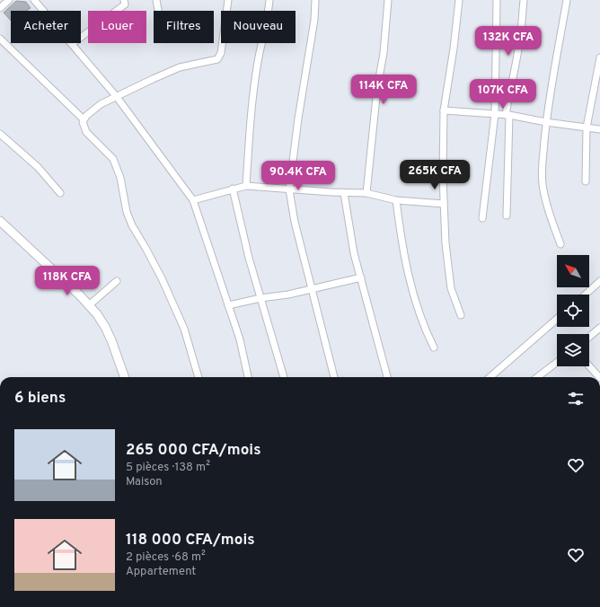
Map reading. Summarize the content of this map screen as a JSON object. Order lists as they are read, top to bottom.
{
  "north": "top left",
  "page": {
    "chip": [
      "Acheter",
      "Louer",
      "Filtres",
      "Nouveau"
    ],
    "price": [
      "132K CFA",
      "114K CFA",
      "107K CFA",
      "265K CFA",
      "90.4K CFA",
      "118K CFA"
    ],
    "heading": "6 biens",
    "list": [
      {
        "name": "265 000 CFA/mois",
        "note": "5 pièces · 138 m² · Maison"
      },
      {
        "name": "118 000 CFA/mois",
        "note": "2 pièces · 68 m² · Appartement"
      }
    ]
  }
}
